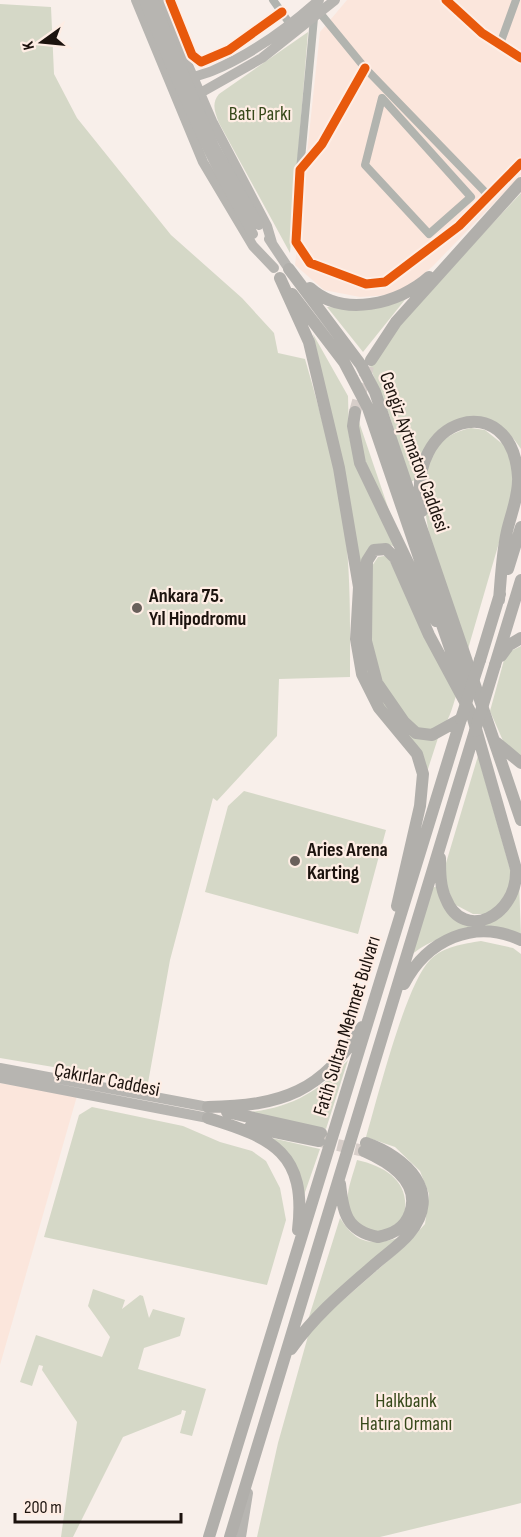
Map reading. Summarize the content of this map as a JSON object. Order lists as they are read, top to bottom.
{
  "streets": {
    "highway": ["Cengiz Aytmatov Caddesi", "Fatih Sultan Mehmet Bulvarı"],
    "main road": ["Çakırlar Caddesi"]
  },
  "crossings": [
    ["Cengiz Aytmatov Caddesi", "Fatih Sultan Mehmet Bulvarı"]
  ],
  "parks": ["Batı Parkı", "Halkbank Hatıra Ormanı"],
  "places": ["Ankara 75. Yıl Hipodromu", "Aries Arena Karting"],
  "scale_bar": "200 m",
  "north": "left"
}
